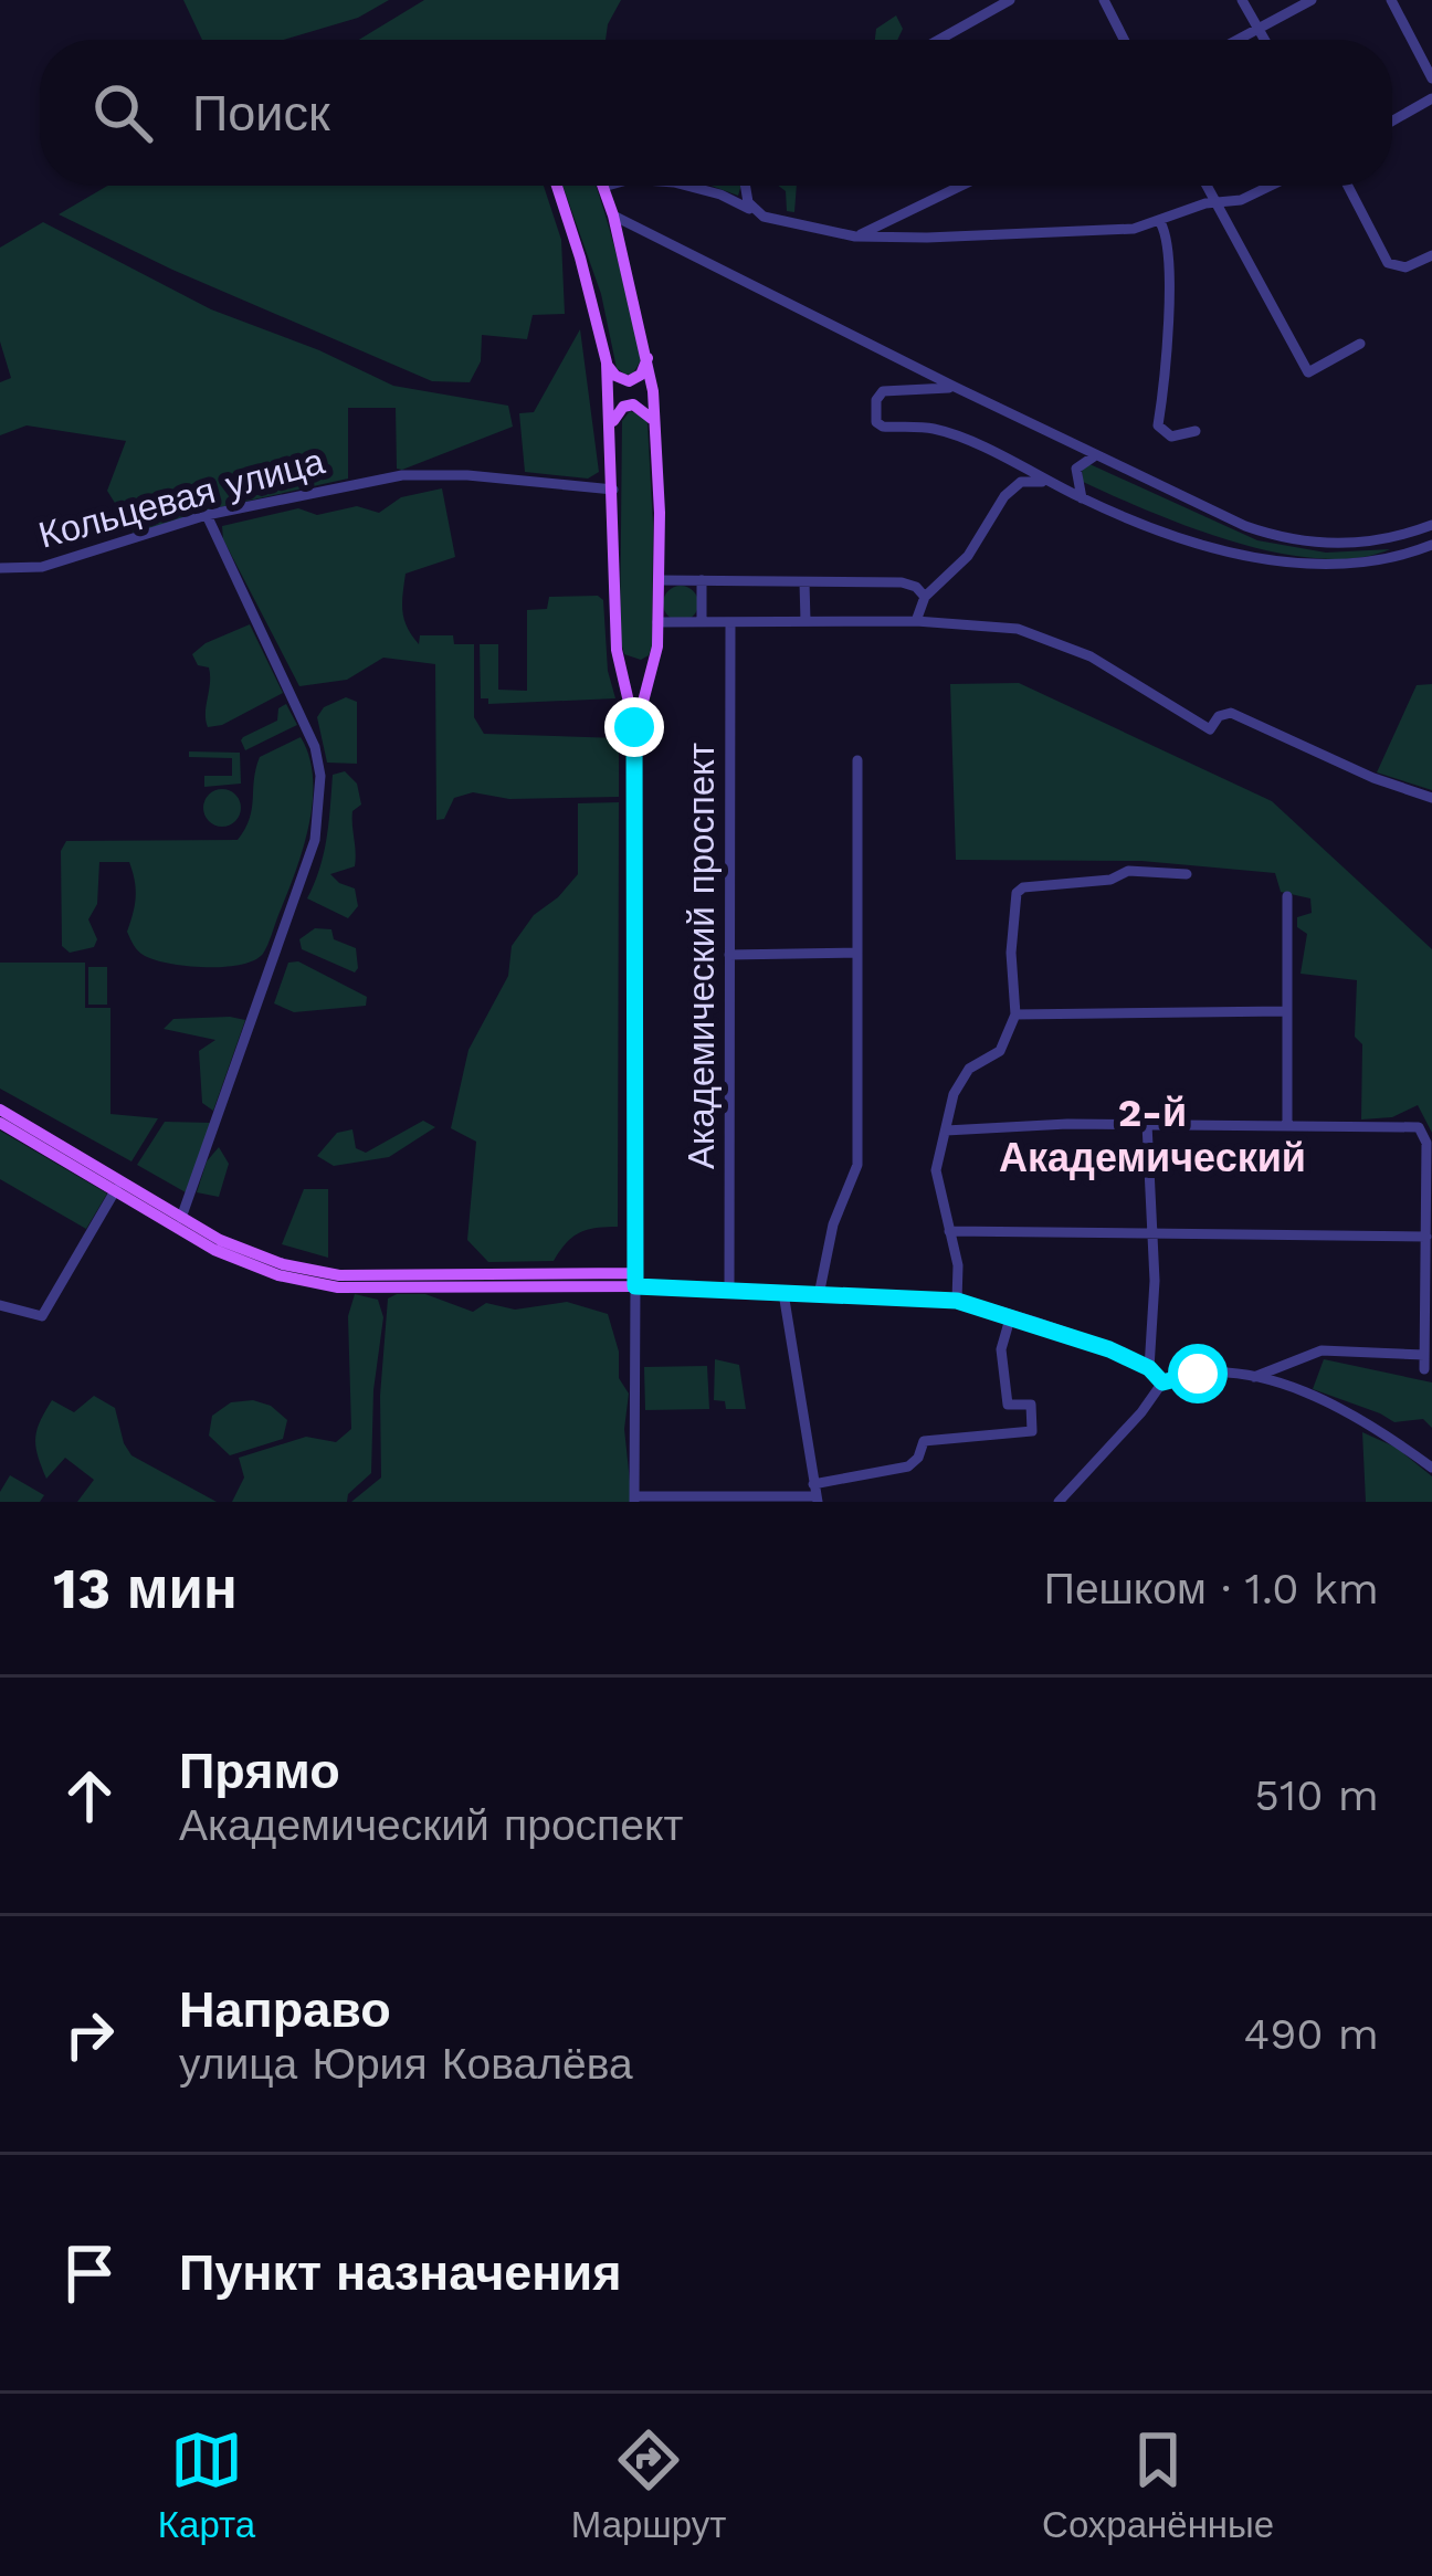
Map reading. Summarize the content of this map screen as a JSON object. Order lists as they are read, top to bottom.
{
  "streets": {
    "street": ["Кольцевая улица", "Академический проспект"]
  },
  "districts": ["2-й Академический"],
  "page": {
    "search": "Поиск",
    "heading": ["13 мин", "Пешком · 1.0 km"],
    "list": [
      ["Прямо", "Академический проспект", "510 m"],
      ["Направо", "улица Юрия Ковалёва", "490 m"],
      "Пункт назначения"
    ],
    "nav": ["Карта", "Маршрут", "Сохранённые"]
  }
}
